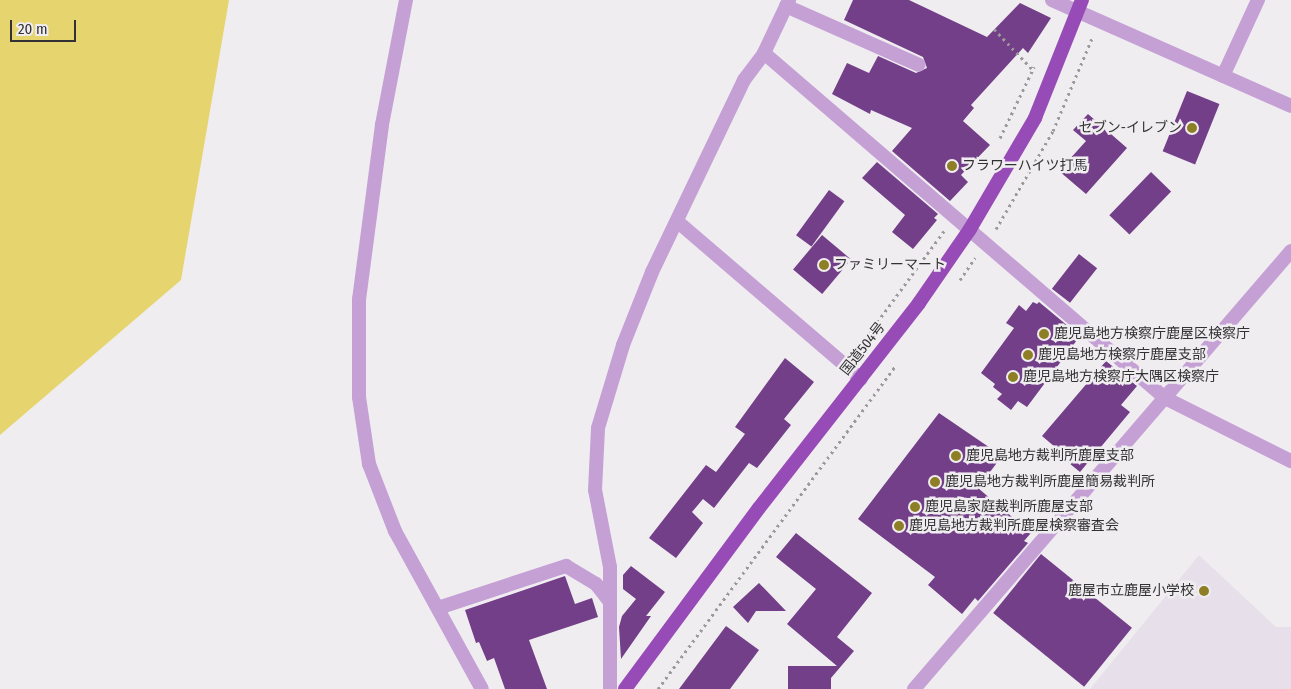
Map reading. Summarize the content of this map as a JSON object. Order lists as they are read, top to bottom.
{
  "streets": {
    "highway": ["国道504号"]
  },
  "places": [
    "セブン-イレブン",
    "フラワーハイツ打馬",
    "ファミリーマート",
    "鹿児島地方検察庁鹿屋区検察庁",
    "鹿児島地方検察庁鹿屋支部",
    "鹿児島地方検察庁大隅区検察庁",
    "鹿児島地方裁判所鹿屋支部",
    "鹿児島地方裁判所鹿屋簡易裁判所",
    "鹿児島家庭裁判所鹿屋支部",
    "鹿児島地方裁判所鹿屋検察審査会",
    "鹿屋市立鹿屋小学校"
  ],
  "scale_bar": "20 m"
}
